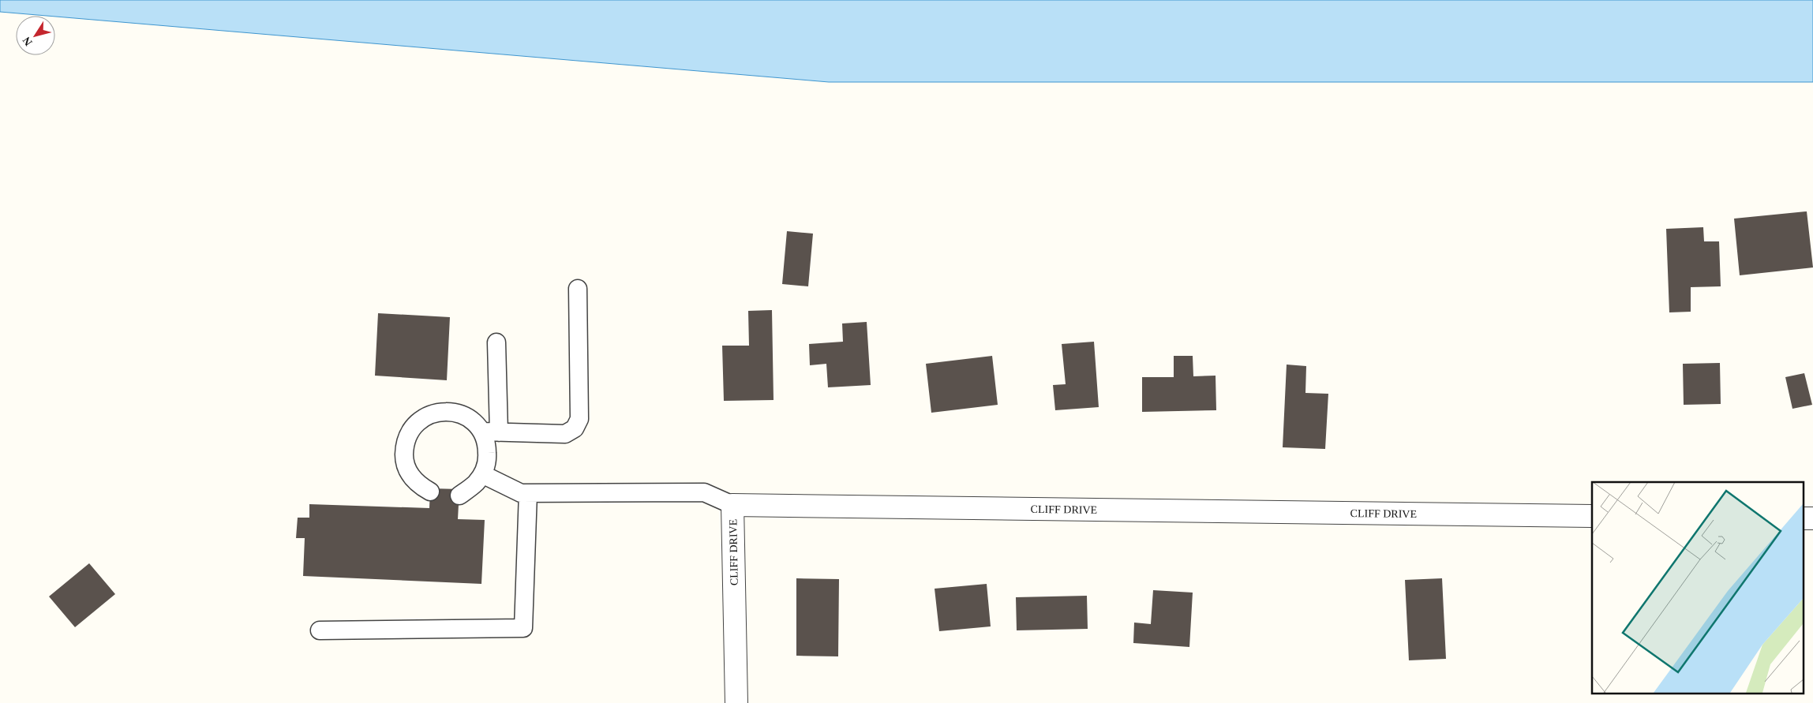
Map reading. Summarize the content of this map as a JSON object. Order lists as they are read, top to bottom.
{
  "streets": {
    "street": ["CLIFF DRIVE"]
  },
  "north": "bottom left"
}
